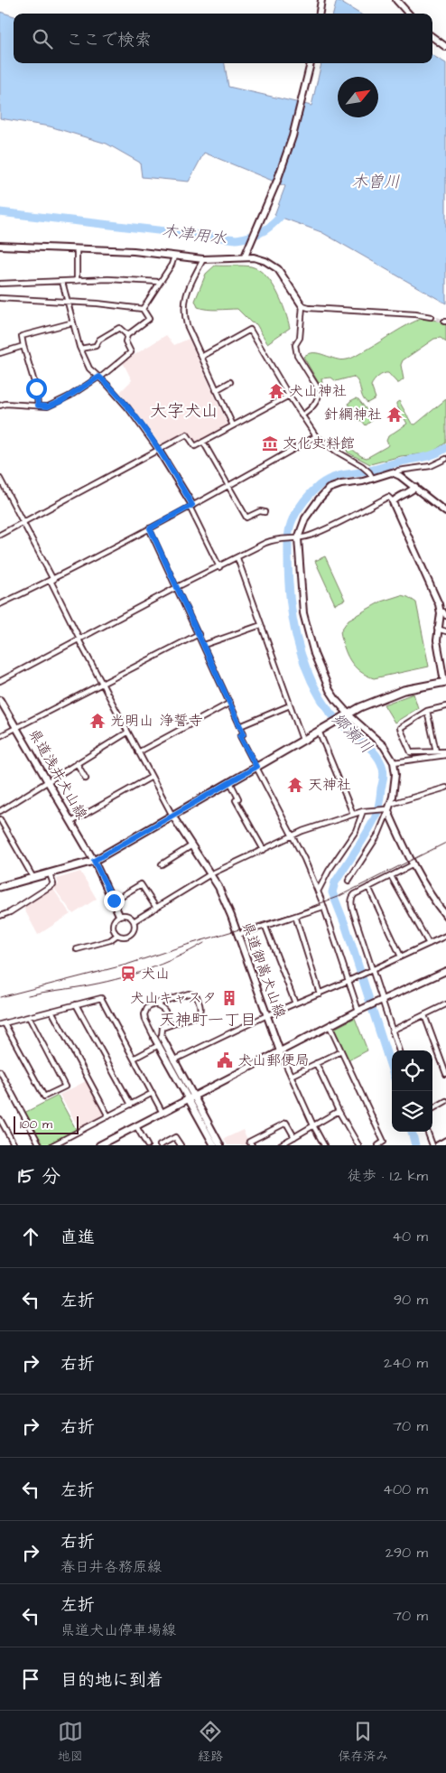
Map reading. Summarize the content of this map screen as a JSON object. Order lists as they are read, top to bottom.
{
  "streets": {
    "street": ["県道浅井犬山線", "県道御嵩犬山線"]
  },
  "districts": ["大字犬山", "天神町一丁目"],
  "water": ["木曽川", "木津用水", "郷瀬川"],
  "places": {
    "temple": [
      "犬山神社",
      "針綱神社",
      "光明山 浄誓寺",
      "天神社"
    ],
    "museum": ["文化史料館"],
    "station": ["犬山"],
    "building": ["犬山キャスタ"],
    "public building": ["犬山郵便局"]
  },
  "scale_bar": "100 m",
  "north": "top right",
  "page": {
    "search": "ここで検索",
    "scale": "100 m",
    "heading": ["15 分", "徒歩 · 1.2 km"],
    "list": [
      ["直進", "40 m"],
      ["左折", "90 m"],
      ["右折", "240 m"],
      ["右折", "70 m"],
      ["左折", "400 m"],
      ["右折", "春日井各務原線", "290 m"],
      ["左折", "県道犬山停車場線", "70 m"],
      "目的地に到着"
    ],
    "nav": ["地図", "経路", "保存済み"]
  }
}
